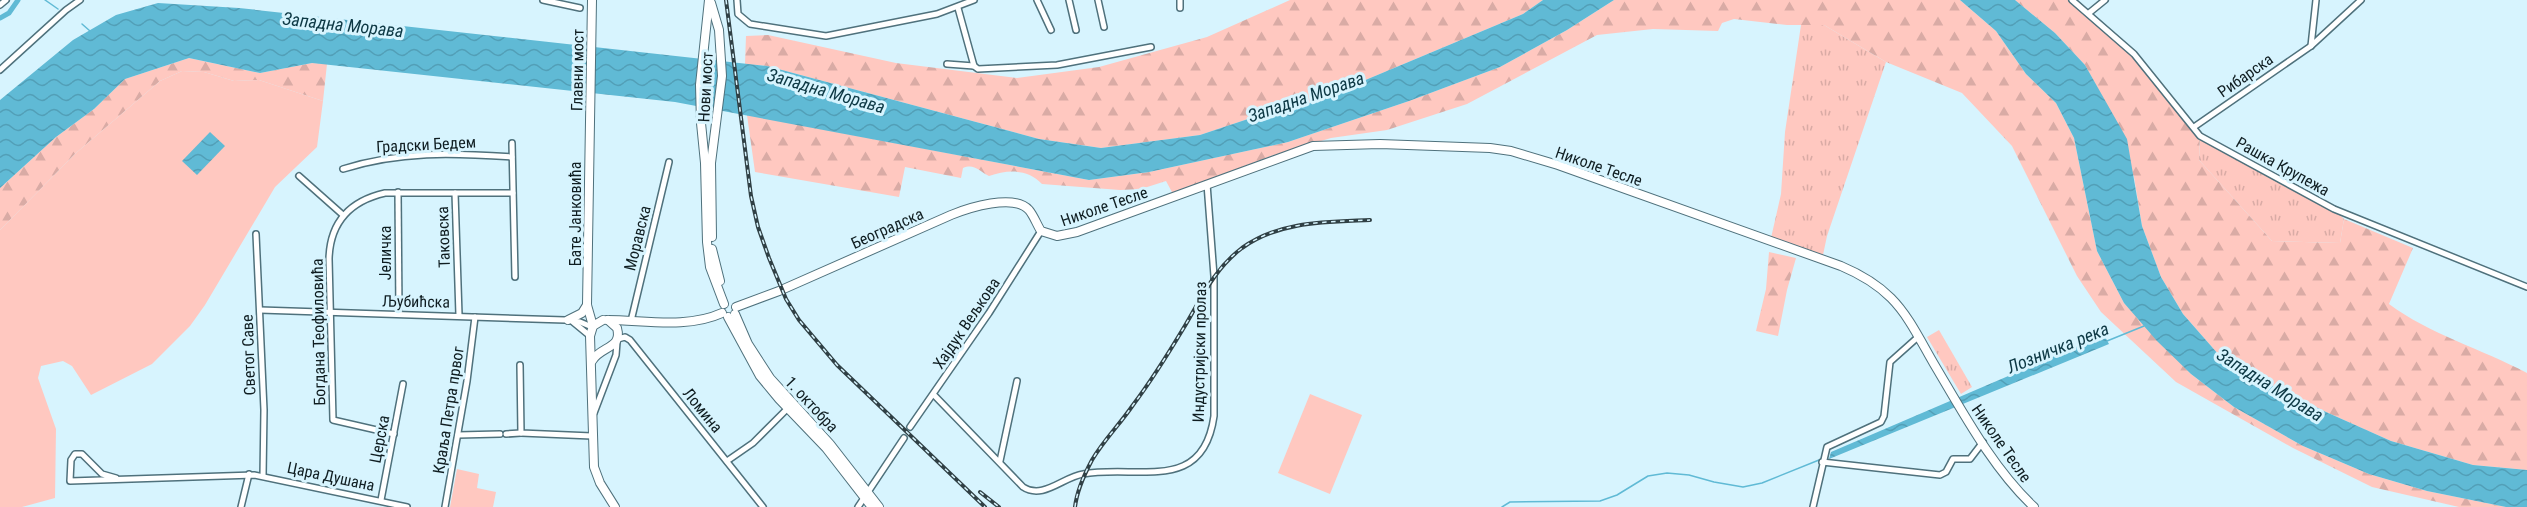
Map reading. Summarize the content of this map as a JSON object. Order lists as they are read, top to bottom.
{
  "streets": {
    "street": [
      "Главни мост",
      "Рибарска",
      "Нови мост",
      "Градски Бедем",
      "Николе Тесле",
      "Рашка Крупежа",
      "Бате Јанковића",
      "Београдска",
      "Таковска",
      "Моравска",
      "Јеличка",
      "Љубићска",
      "Хајдук Вељкова",
      "Богдана Теофиловића",
      "Индустријски пролаз",
      "Светог Саве",
      "1. октобра",
      "Краља Петра првог",
      "Ломина",
      "Церска",
      "Цара Душана"
    ]
  },
  "crossings": [
    ["Главни мост", "Бате Јанковића"],
    ["Рибарска", "Рашка Крупежа"],
    ["Нови мост", "1. октобра"],
    ["Николе Тесле", "Београдска"],
    ["Николе Тесле", "Хајдук Вељкова"],
    ["Николе Тесле", "Индустријски пролаз"],
    ["Бате Јанковића", "Љубићска"],
    ["Бате Јанковића", "Ломина"],
    ["Београдска", "Хајдук Вељкова"],
    ["Београдска", "1. октобра"],
    ["Таковска", "Љубићска"],
    ["Јеличка", "Љубићска"],
    ["Љубићска", "Богдана Теофиловића"],
    ["Љубићска", "Светог Саве"],
    ["Љубићска", "Краља Петра првог"],
    ["Љубићска", "Ломина"],
    ["Хајдук Вељкова", "Индустријски пролаз"],
    ["Богдана Теофиловића", "Церска"],
    ["Светог Саве", "Цара Душана"],
    ["Церска", "Цара Душана"]
  ],
  "water": ["Западна Морава", "Лозничка река"]
}
